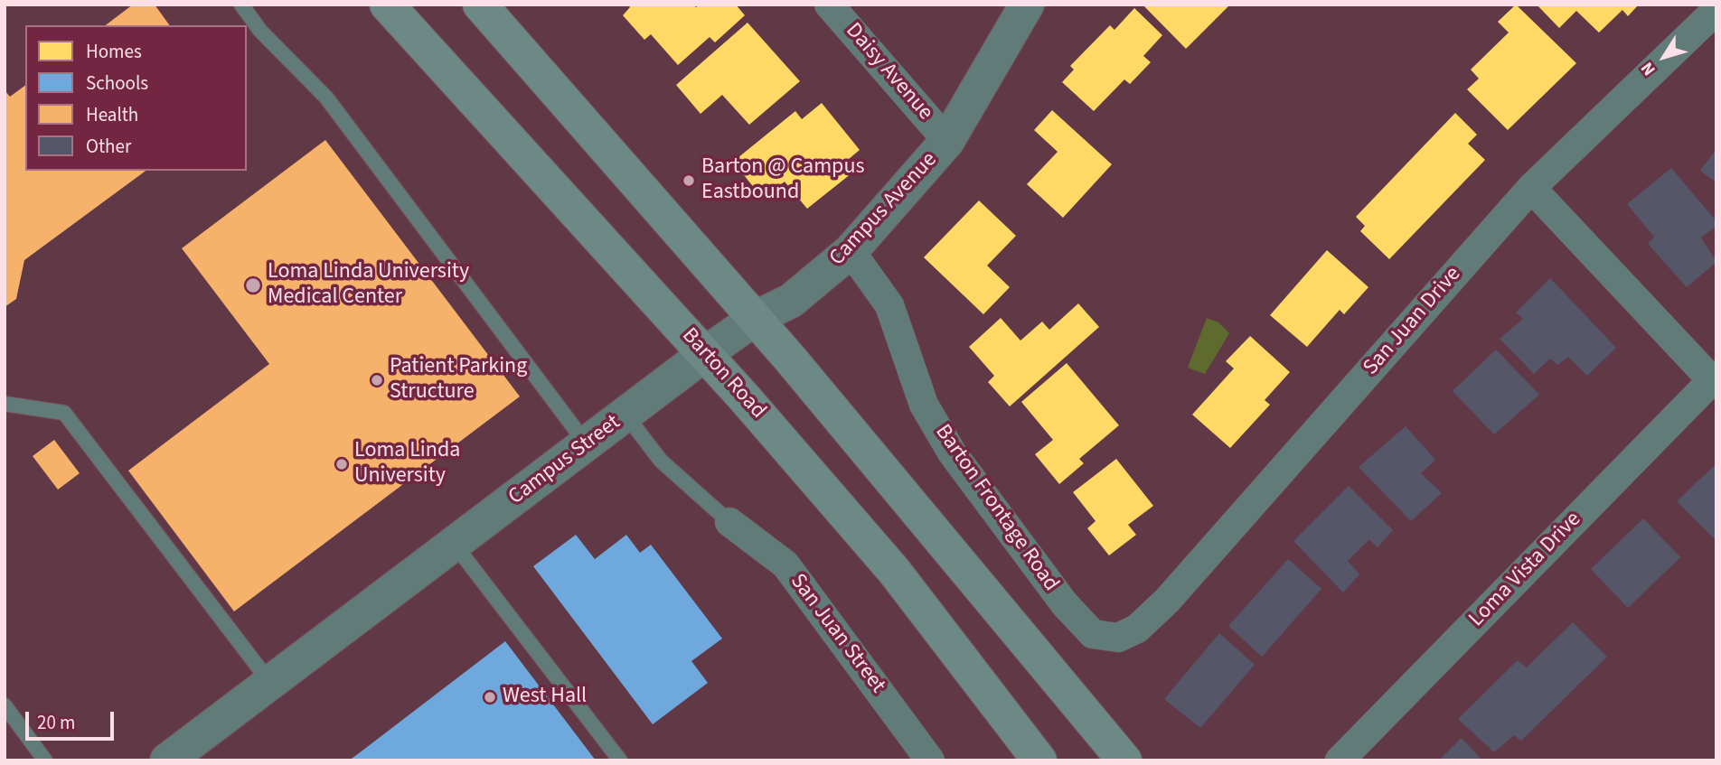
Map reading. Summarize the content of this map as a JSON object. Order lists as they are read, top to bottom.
{
  "streets": {
    "main road": ["Barton Road"],
    "street": [
      "Daisy Avenue",
      "Campus Avenue",
      "San Juan Drive",
      "Campus Street",
      "Barton Frontage Road",
      "Loma Vista Drive",
      "San Juan Street"
    ]
  },
  "crossings": [
    ["Daisy Avenue", "Campus Avenue"],
    ["Campus Avenue", "Campus Street"],
    ["Campus Avenue", "Barton Frontage Road"],
    ["San Juan Drive", "Barton Frontage Road"],
    ["San Juan Drive", "Loma Vista Drive"],
    ["Barton Road", "Campus Street"]
  ],
  "places": [
    "Barton @ Campus Eastbound",
    "Loma Linda University Medical Center",
    "Patient Parking Structure",
    "Loma Linda University",
    "West Hall"
  ],
  "legend": [
    "Homes",
    "Schools",
    "Health",
    "Other"
  ],
  "scale_bar": "20 m",
  "north": "bottom left"
}
